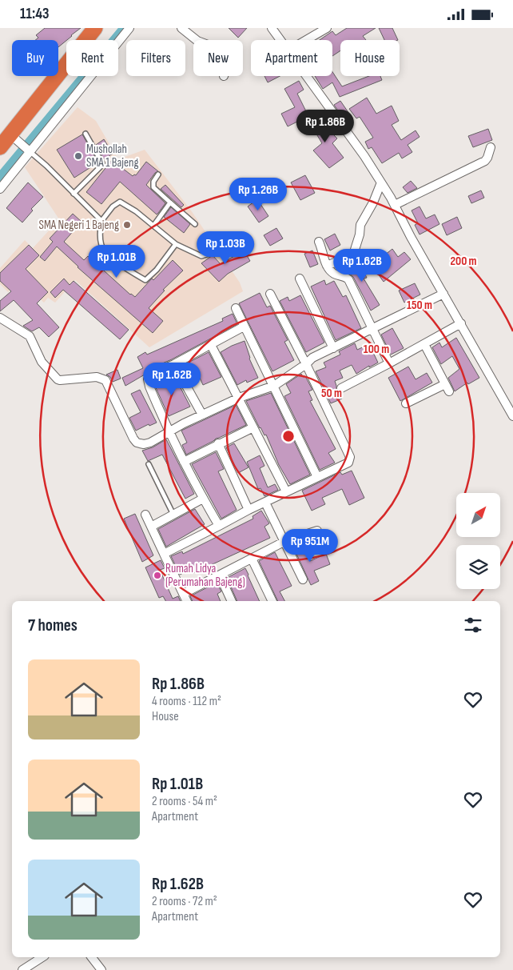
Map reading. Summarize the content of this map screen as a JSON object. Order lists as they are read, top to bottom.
{
  "places": ["Mushollah SMA 1 Bajeng", "SMA Negeri 1 Bajeng", "Rumah Lidya (Perumahan Bajeng)"],
  "north": "top right",
  "page": {
    "status": "11:43",
    "chip": [
      "Buy",
      "Rent",
      "Filters",
      "New",
      "Apartment",
      "House"
    ],
    "price": [
      "Rp 1.86B",
      "Rp 1.26B",
      "Rp 1.03B",
      "Rp 1.01B",
      "Rp 1.62B",
      "Rp 1.62B",
      "Rp 951M"
    ],
    "heading": "7 homes",
    "list": [
      {
        "name": "Rp 1.86B",
        "note": "4 rooms · 112 m² · House"
      },
      {
        "name": "Rp 1.01B",
        "note": "2 rooms · 54 m² · Apartment"
      },
      {
        "name": "Rp 1.62B",
        "note": "2 rooms · 72 m² · Apartment"
      }
    ]
  },
  "rings": [
    "200 m",
    "150 m",
    "100 m",
    "50 m"
  ]
}
